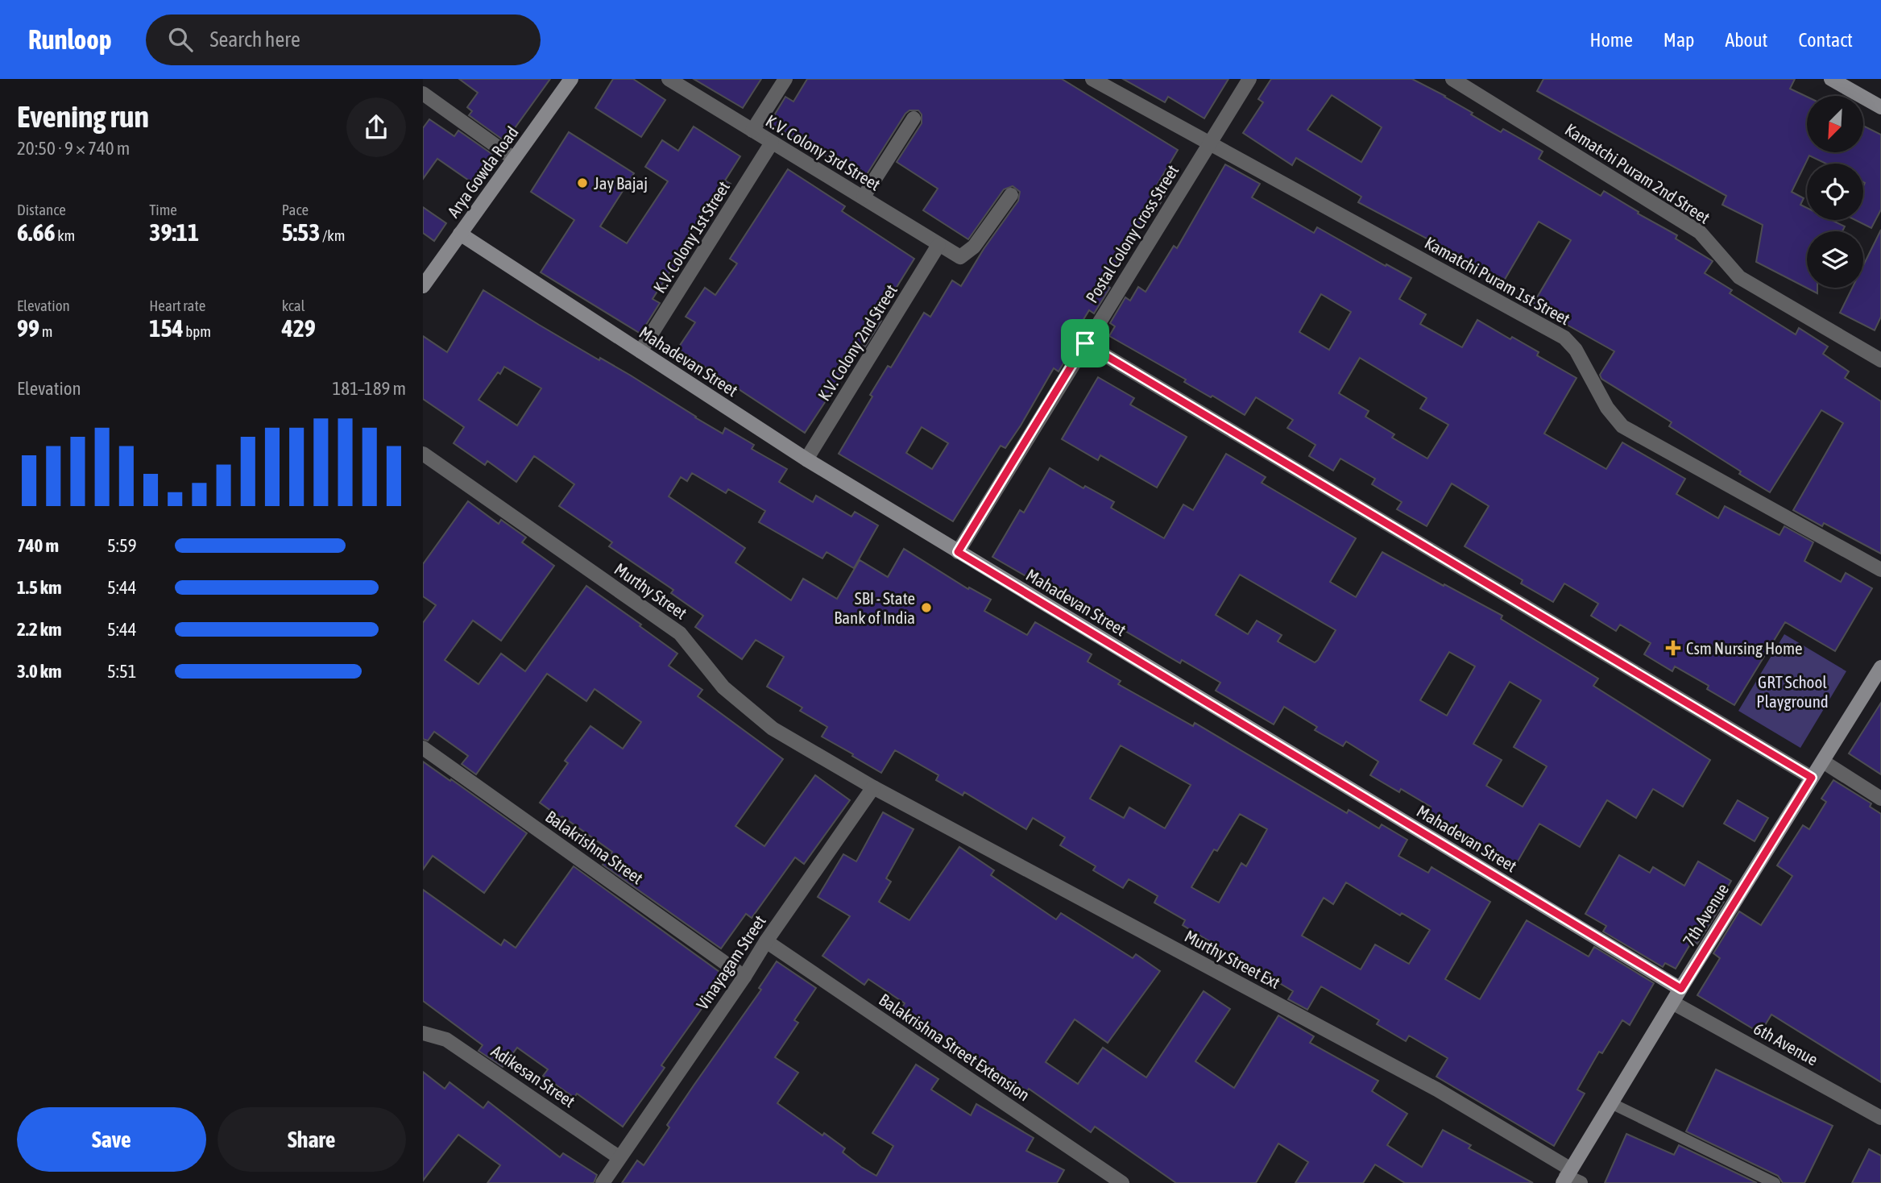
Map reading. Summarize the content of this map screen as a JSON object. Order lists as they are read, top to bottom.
{
  "streets": {
    "street": [
      "K.V. Colony 3rd Street",
      "Arya Gowda Road",
      "Kamatchi Puram 2nd Street",
      "Postal Colony Cross Street",
      "K.V. Colony 1st Street",
      "Kamatchi Puram 1st Street",
      "K.V. Colony 2nd Street",
      "Mahadevan Street",
      "Murthy Street",
      "Balakrishna Street",
      "7th Avenue",
      "Murthy Street Ext",
      "Vinayagam Street",
      "6th Avenue",
      "Balakrishna Street Extension",
      "Adikesan Street"
    ]
  },
  "crossings": [
    ["K.V. Colony 3rd Street", "K.V. Colony 1st Street"],
    ["K.V. Colony 3rd Street", "K.V. Colony 2nd Street"],
    ["Arya Gowda Road", "Mahadevan Street"],
    ["Postal Colony Cross Street", "Kamatchi Puram 1st Street"],
    ["Postal Colony Cross Street", "Mahadevan Street"],
    ["K.V. Colony 1st Street", "Mahadevan Street"],
    ["K.V. Colony 2nd Street", "Mahadevan Street"],
    ["Mahadevan Street", "7th Avenue"],
    ["Murthy Street", "Murthy Street Ext"],
    ["Murthy Street", "Vinayagam Street"],
    ["Balakrishna Street", "Vinayagam Street"],
    ["7th Avenue", "Murthy Street Ext"],
    ["7th Avenue", "6th Avenue"],
    ["Murthy Street Ext", "Vinayagam Street"],
    ["Vinayagam Street", "Balakrishna Street Extension"],
    ["Vinayagam Street", "Adikesan Street"]
  ],
  "parks": ["GRT School Playground"],
  "places": {
    "other": ["Jay Bajaj", "SBI - State Bank of India"],
    "health": ["Csm Nursing Home"]
  },
  "north": "bottom left",
  "page": {
    "header": "Runloop",
    "search": "Search here",
    "nav": [
      "Home",
      "Map",
      "About",
      "Contact"
    ],
    "heading": ["Evening run", "20:50 · 9 × 740 m"],
    "stats": [
      ["Distance", "6.66 km"],
      ["Time", "39:11"],
      ["Pace", "5:53 /km"],
      ["Elevation", "99 m"],
      ["Heart rate", "154 bpm"],
      ["kcal", "429"]
    ],
    "chart": ["Elevation", "181–189 m"],
    "list": [
      {
        "name": "740 m",
        "note": "5:59"
      },
      {
        "name": "1.5 km",
        "note": "5:44"
      },
      {
        "name": "2.2 km",
        "note": "5:44"
      },
      {
        "name": "3.0 km",
        "note": "5:51"
      }
    ],
    "buttons": ["Save", "Share"]
  }
}
